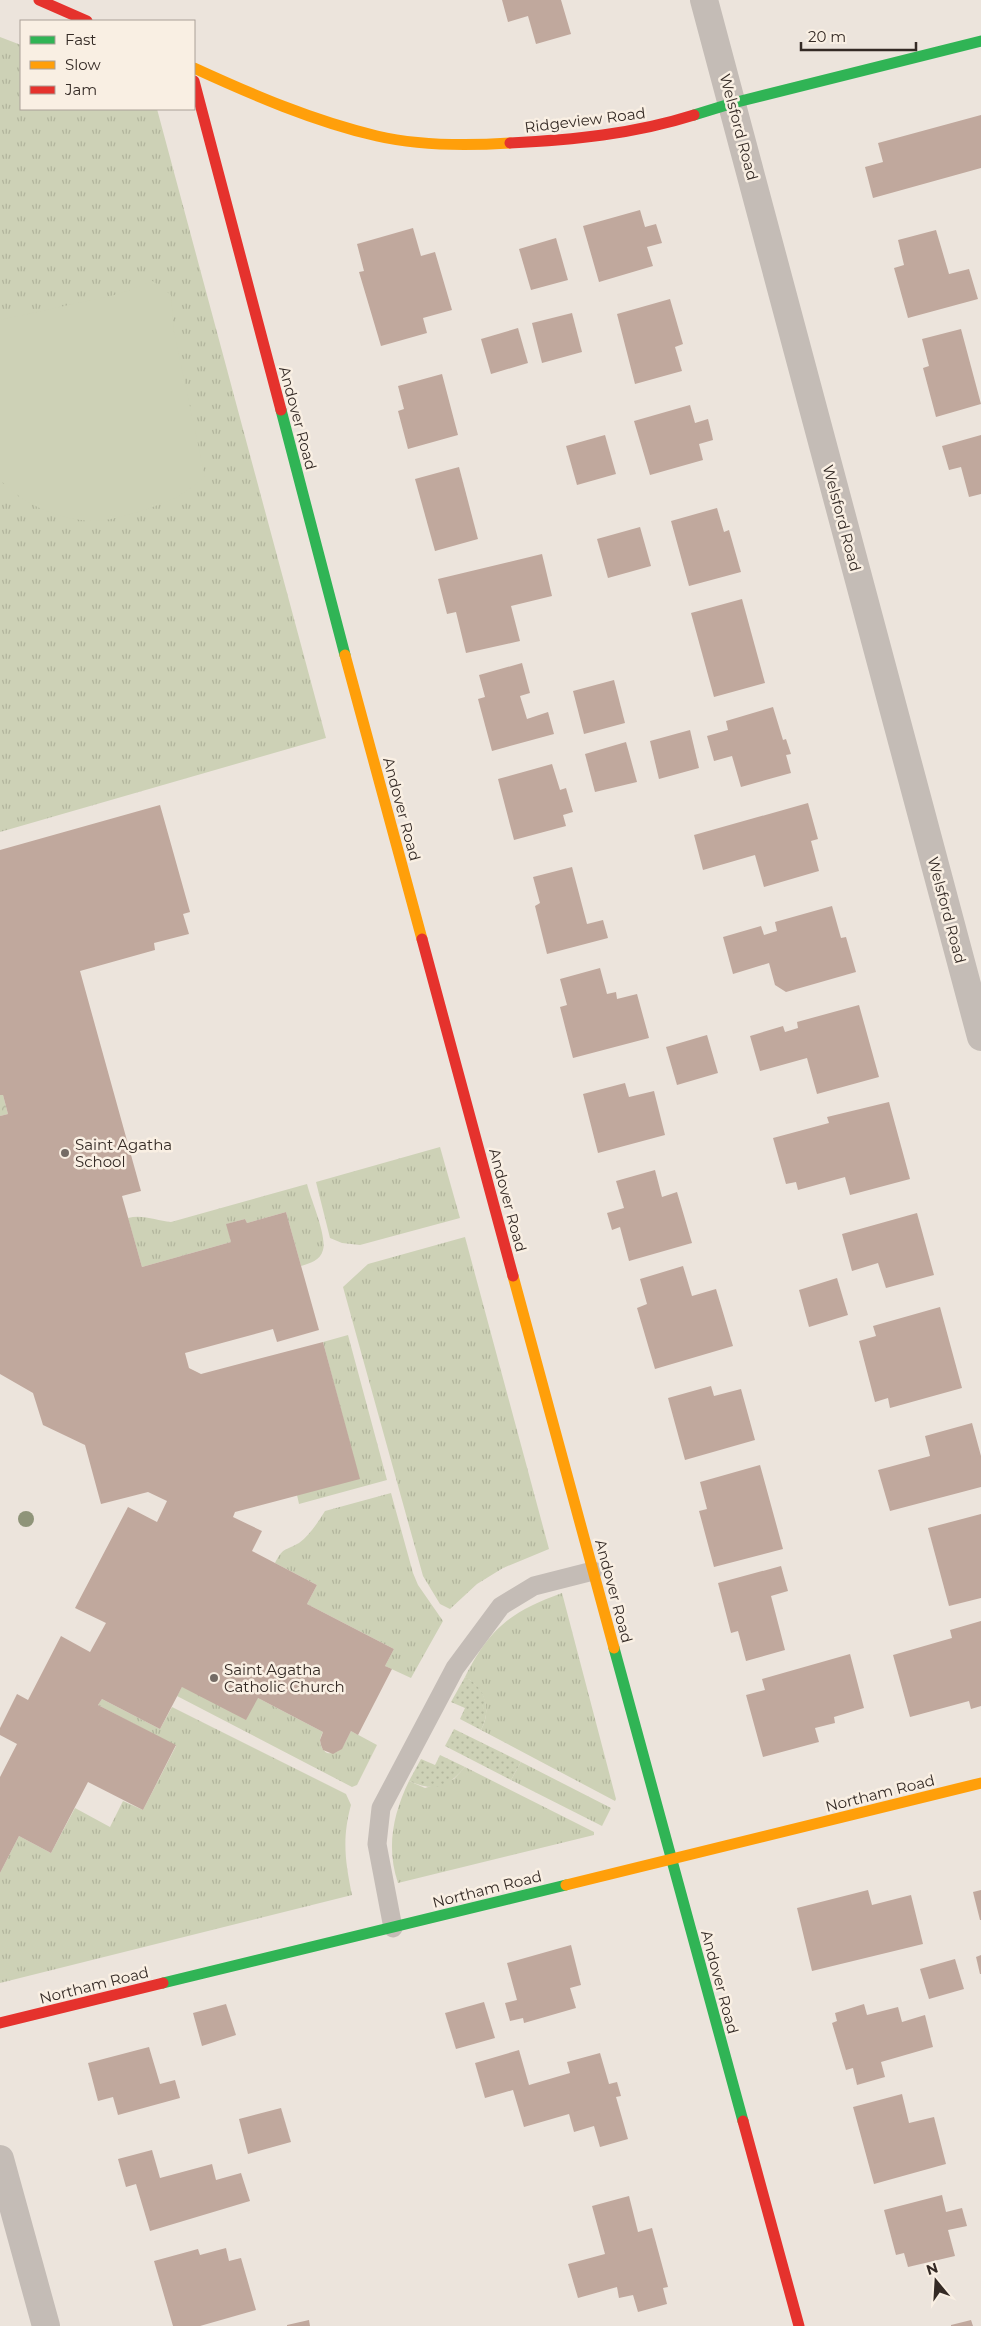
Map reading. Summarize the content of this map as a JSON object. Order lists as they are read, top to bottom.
{
  "streets": {
    "street": [
      "Ridgeview Road",
      "Welsford Road",
      "Andover Road",
      "Northam Road"
    ]
  },
  "crossings": [
    ["Ridgeview Road", "Welsford Road"],
    ["Andover Road", "Northam Road"]
  ],
  "places": ["Saint Agatha School", "Saint Agatha Catholic Church"],
  "legend": ["Fast", "Slow", "Jam"],
  "scale_bar": "20 m",
  "north": "top"
}
